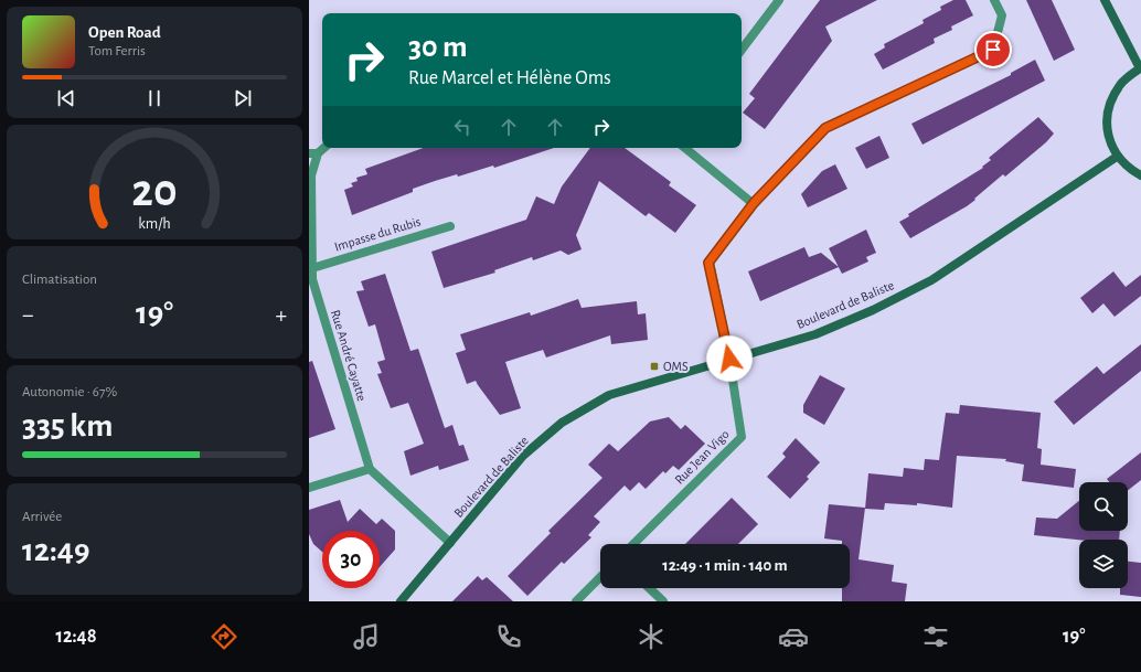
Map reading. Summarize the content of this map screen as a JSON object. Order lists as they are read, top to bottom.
{
  "streets": {
    "street": [
      "Impasse du Rubis",
      "Boulevard de Baliste",
      "Rue André Cayatte",
      "Rue Jean Vigo"
    ]
  },
  "crossings": [
    ["Impasse du Rubis", "Rue André Cayatte"],
    ["Boulevard de Baliste", "Rue Jean Vigo"]
  ],
  "places": {
    "transit": ["OMS"]
  },
  "page": {
    "turn": ["30 m", "Rue Marcel et Hélène Oms"],
    "song": ["Open Road", "Tom Ferris"],
    "tile": [
      "Climatisation",
      ["Autonomie · 67%", "335 km"],
      ["Arrivée", "12:49"]
    ],
    "heat": ["−", "19°", "+"],
    "limit": "30",
    "trip": "12:49 · 1 min · 140 m",
    "tabs": ["12:48", "19°"],
    "gauge": ["20", "km/h"]
  }
}
